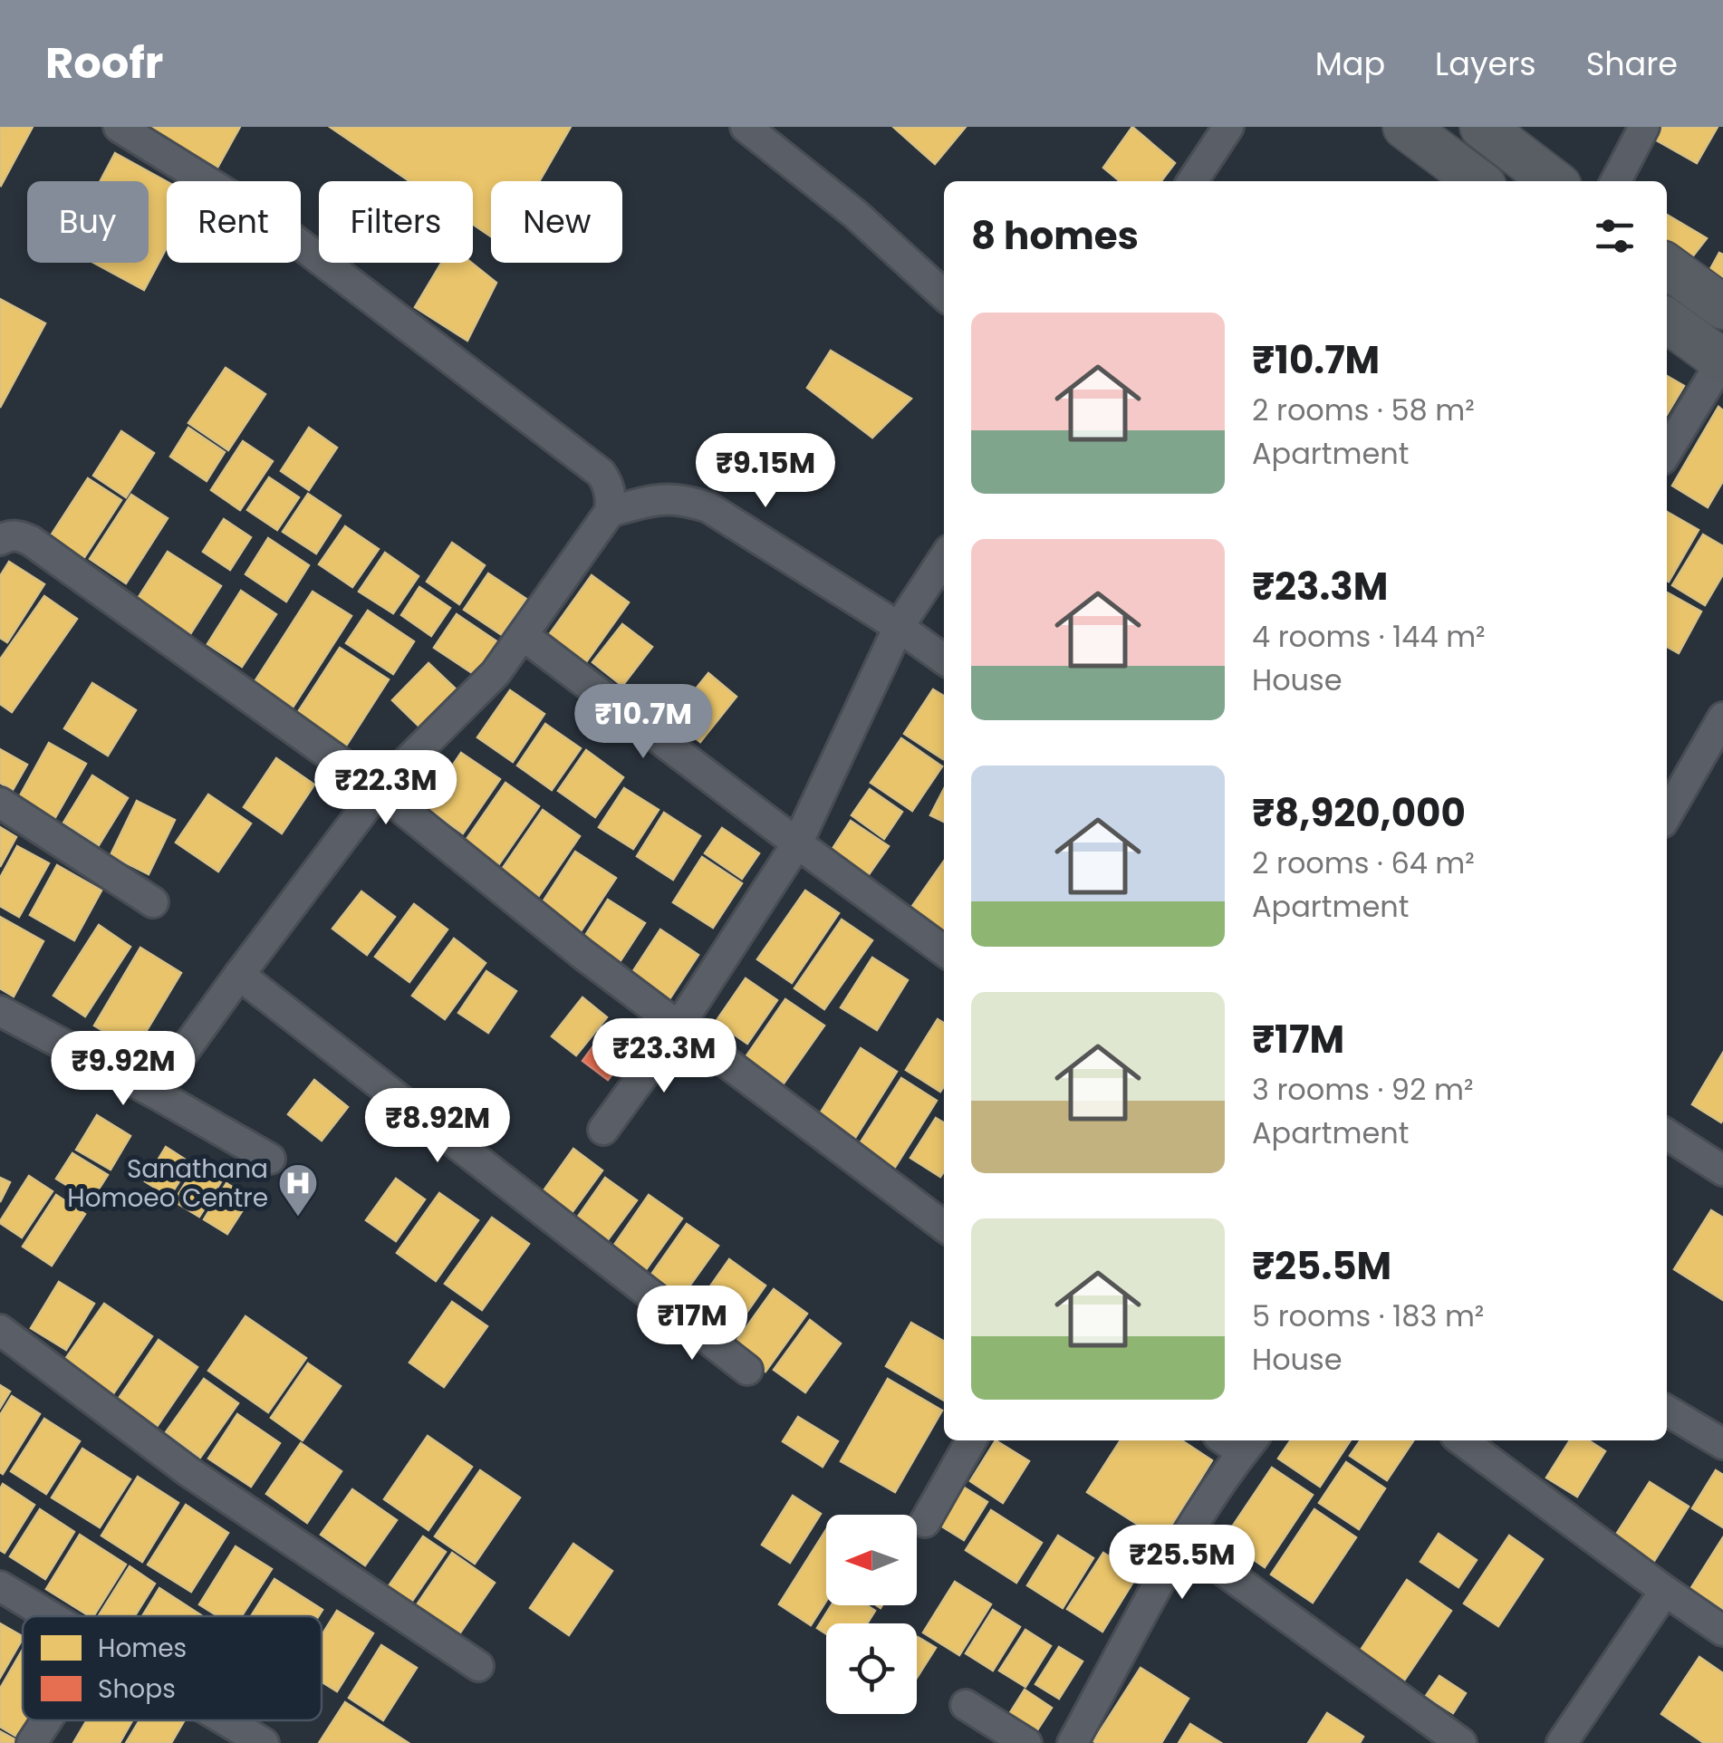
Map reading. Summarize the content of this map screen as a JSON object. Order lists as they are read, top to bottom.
{
  "places": {
    "hospital": ["Sanathana Homoeo Centre"]
  },
  "legend": ["Homes", "Shops"],
  "north": "left",
  "page": {
    "header": "Roofr",
    "nav": ["Map", "Layers", "Share"],
    "chip": [
      "Buy",
      "Rent",
      "Filters",
      "New"
    ],
    "heading": "8 homes",
    "list": [
      {
        "name": "₹10.7M",
        "note": "2 rooms · 58 m² · Apartment"
      },
      {
        "name": "₹23.3M",
        "note": "4 rooms · 144 m² · House"
      },
      {
        "name": "₹8,920,000",
        "note": "2 rooms · 64 m² · Apartment"
      },
      {
        "name": "₹17M",
        "note": "3 rooms · 92 m² · Apartment"
      },
      {
        "name": "₹25.5M",
        "note": "5 rooms · 183 m² · House"
      }
    ],
    "price": [
      "₹9.15M",
      "₹10.7M",
      "₹22.3M",
      "₹23.3M",
      "₹9.92M",
      "₹8.92M",
      "₹17M",
      "₹25.5M"
    ]
  }
}
